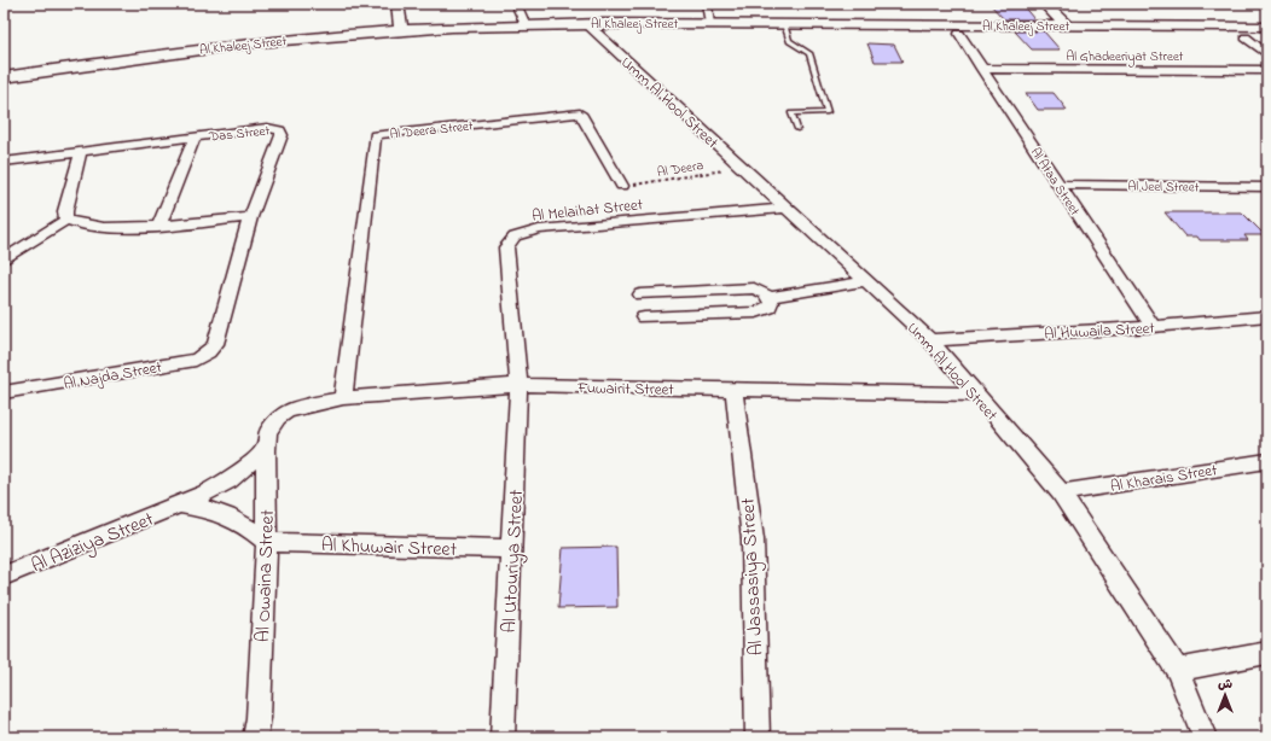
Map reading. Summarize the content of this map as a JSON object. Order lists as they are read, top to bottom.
{
  "streets": {
    "street": [
      "Al Khaleej Street",
      "Al Ghadeeriyat Street",
      "Umm Al Hool Street",
      "Al Deera Street",
      "Das Street",
      "Al Ataa Street",
      "Al Jeel Street",
      "Al Melaihat Street",
      "Al Huwaila Street",
      "Al Najda Street",
      "Fuwairit Street",
      "Al Kharais Street",
      "Al Aziziya Street",
      "Al Khuwair Street",
      "Al Utouriya Street",
      "Al Owaina Street",
      "Al Jassasiya Street"
    ],
    "path": ["Al Deera"]
  },
  "crossings": [
    ["Al Khaleej Street", "Umm Al Hool Street"],
    ["Al Ghadeeriyat Street", "Al Ataa Street"],
    ["Umm Al Hool Street", "Al Deera"],
    ["Umm Al Hool Street", "Al Melaihat Street"],
    ["Umm Al Hool Street", "Al Huwaila Street"],
    ["Umm Al Hool Street", "Fuwairit Street"],
    ["Umm Al Hool Street", "Al Kharais Street"],
    ["Al Deera Street", "Al Deera"],
    ["Al Deera Street", "Fuwairit Street"],
    ["Das Street", "Al Najda Street"],
    ["Al Ataa Street", "Al Jeel Street"],
    ["Al Ataa Street", "Al Huwaila Street"],
    ["Al Melaihat Street", "Fuwairit Street"],
    ["Al Melaihat Street", "Al Utouriya Street"],
    ["Fuwairit Street", "Al Utouriya Street"],
    ["Fuwairit Street", "Al Owaina Street"],
    ["Fuwairit Street", "Al Jassasiya Street"],
    ["Al Aziziya Street", "Al Khuwair Street"],
    ["Al Aziziya Street", "Al Owaina Street"],
    ["Al Khuwair Street", "Al Utouriya Street"],
    ["Al Khuwair Street", "Al Owaina Street"]
  ],
  "north": "top"
}
